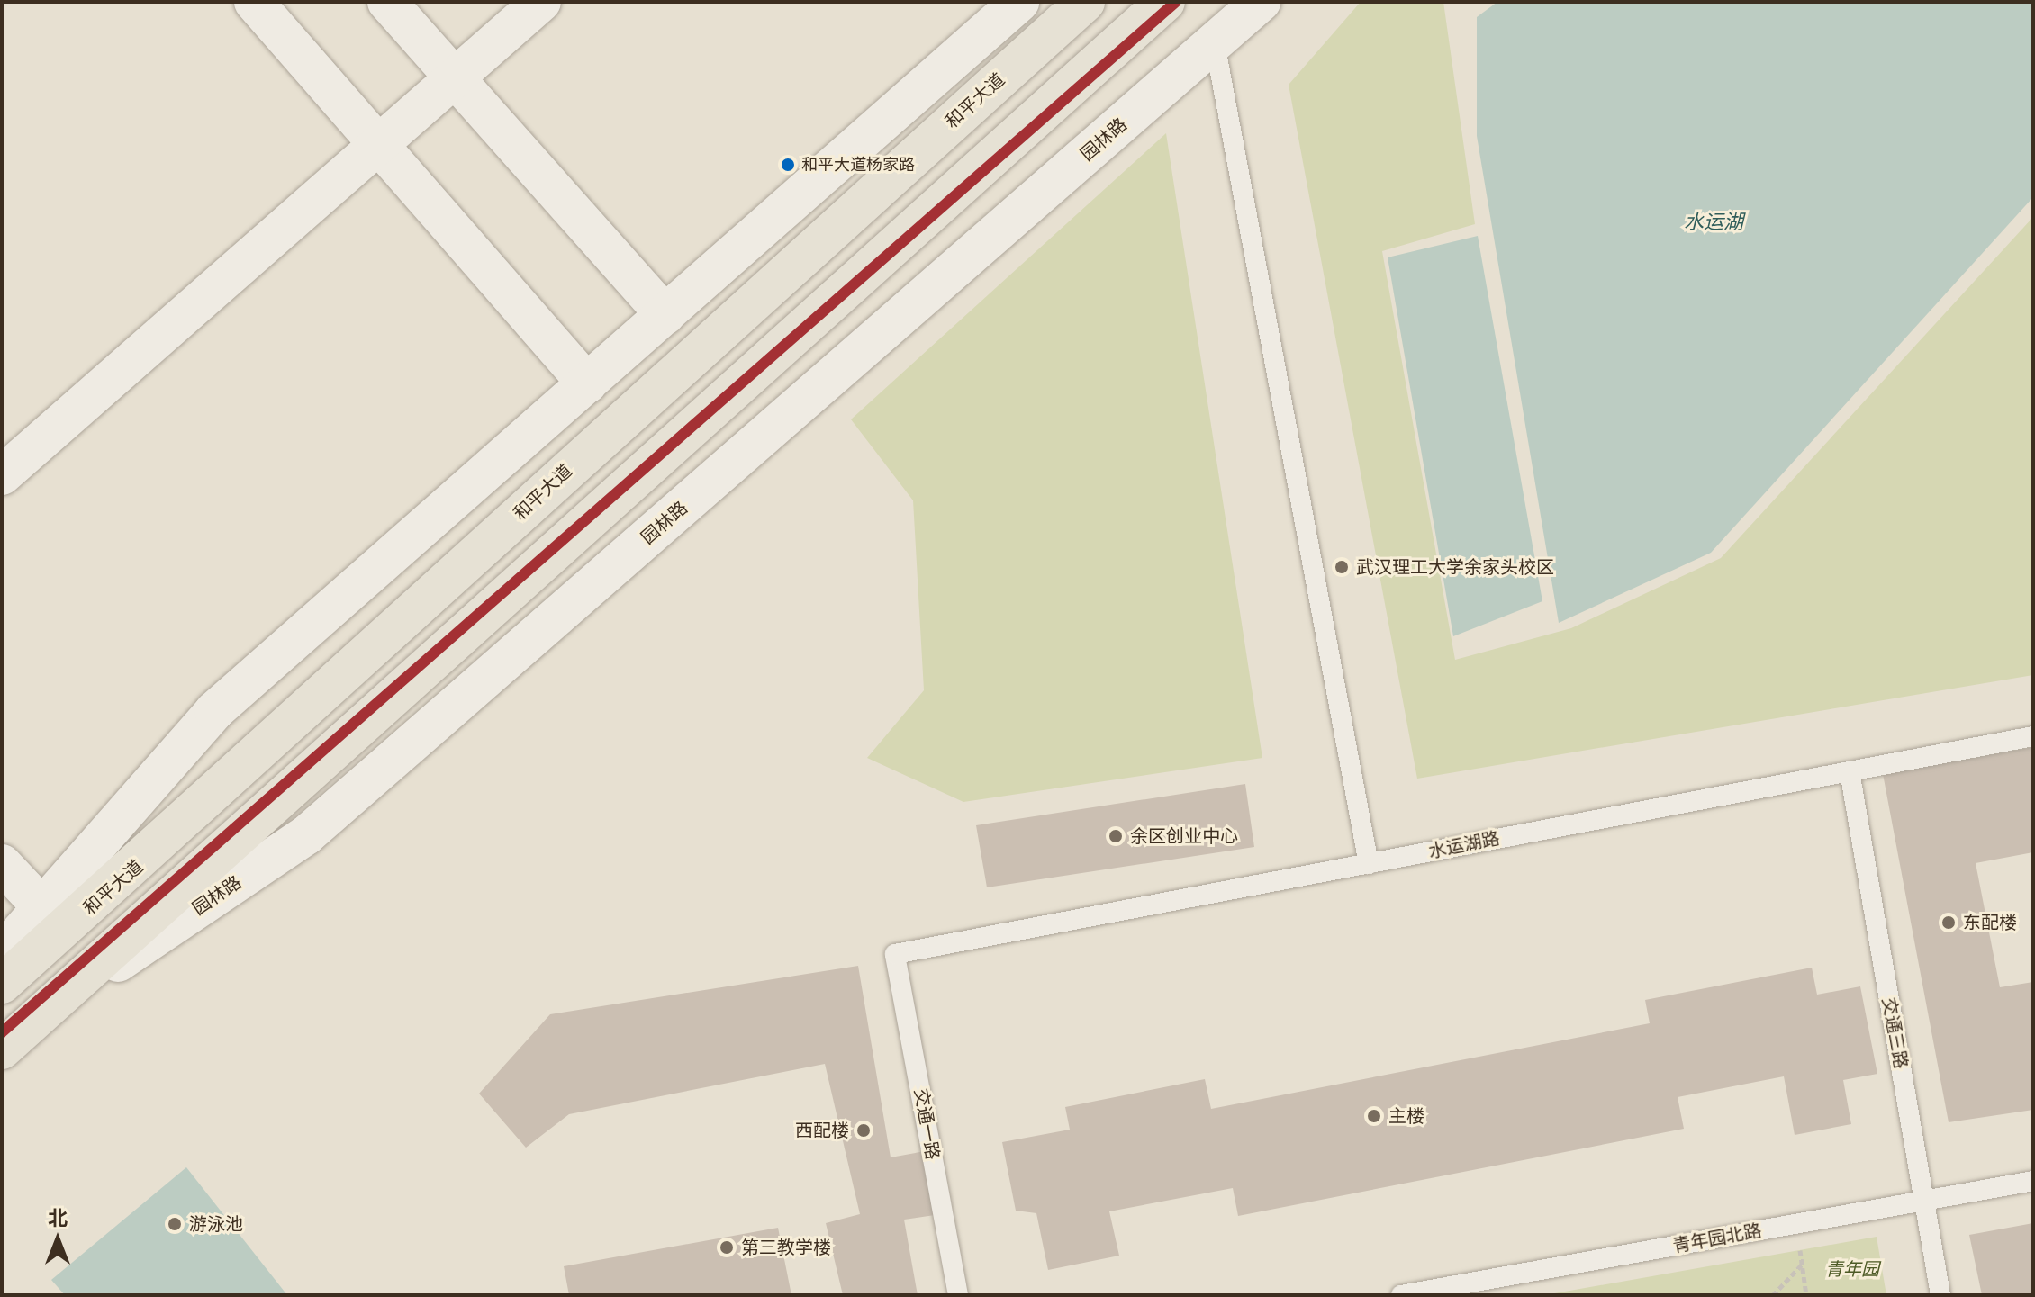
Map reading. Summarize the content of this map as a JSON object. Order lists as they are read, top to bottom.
{
  "streets": {
    "main road": ["和平大道", "园林路"],
    "lane": [
      "水运湖路",
      "交通三路",
      "交通一路",
      "青年园北路"
    ]
  },
  "crossings": [
    ["水运湖路", "交通三路"],
    ["水运湖路", "交通一路"],
    ["交通三路", "青年园北路"]
  ],
  "water": ["水运湖"],
  "parks": ["青年园"],
  "places": [
    "和平大道杨家路",
    "武汉理工大学余家头校区",
    "余区创业中心",
    "东配楼",
    "主楼",
    "西配楼",
    "游泳池",
    "第三教学楼"
  ],
  "north": "top"
}
